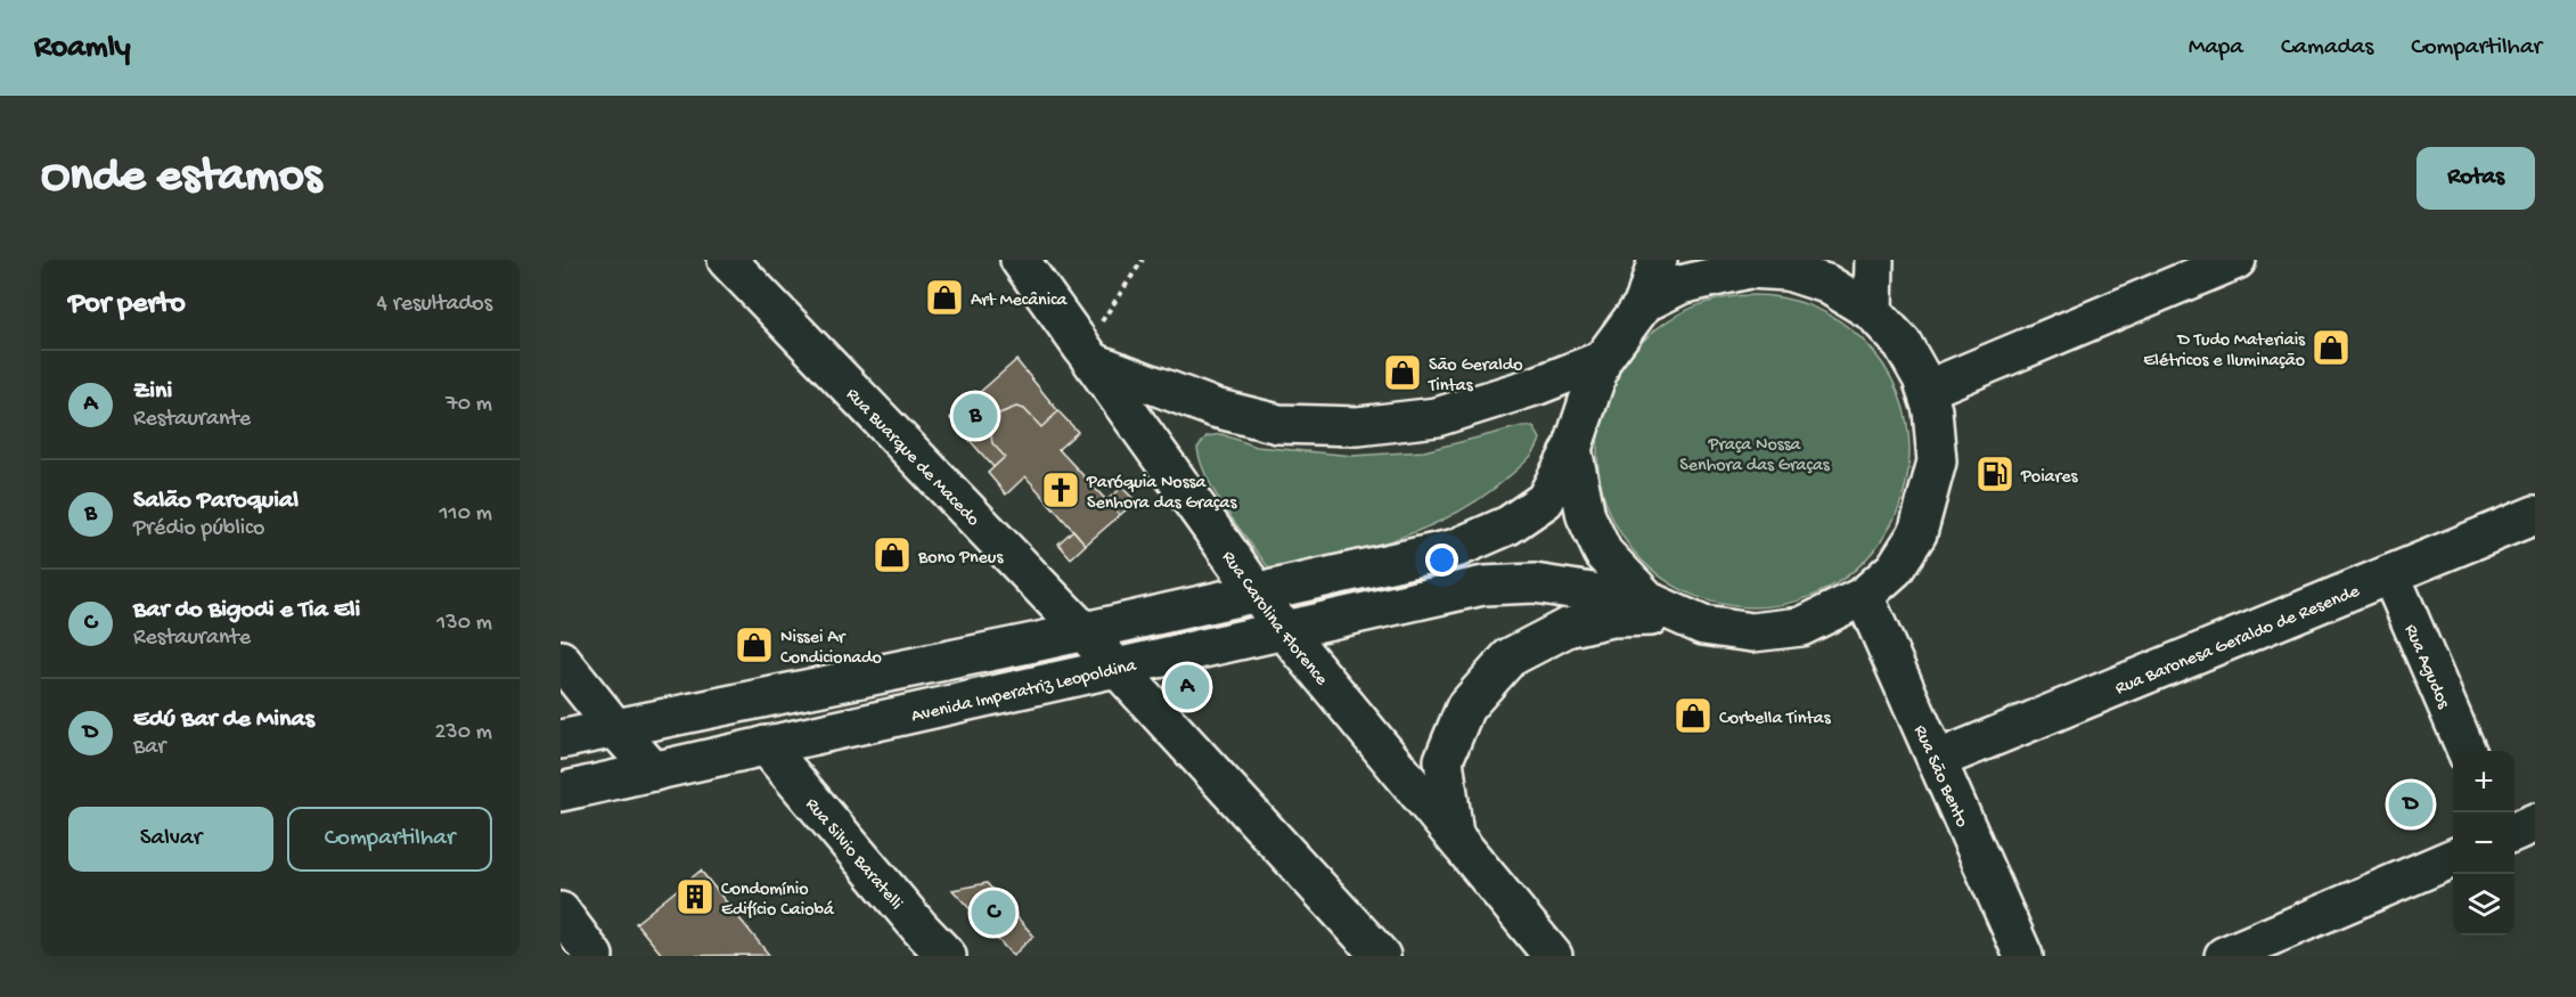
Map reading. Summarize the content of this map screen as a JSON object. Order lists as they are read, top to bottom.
{
  "streets": {
    "main road": [
      "Rua Buarque de Macedo",
      "Rua Carolina Florence",
      "Rua Baronesa Geraldo de Resende",
      "Rua Agudos",
      "Avenida Imperatriz Leopoldina",
      "Rua São Bento",
      "Rua Silvio Baratelli"
    ]
  },
  "crossings": [
    ["Rua Buarque de Macedo", "Avenida Imperatriz Leopoldina"],
    ["Rua Carolina Florence", "Avenida Imperatriz Leopoldina"],
    ["Rua Baronesa Geraldo de Resende", "Rua Agudos"],
    ["Rua Baronesa Geraldo de Resende", "Rua São Bento"],
    ["Avenida Imperatriz Leopoldina", "Rua Silvio Baratelli"]
  ],
  "parks": ["Praça Nossa Senhora das Graças"],
  "places": {
    "shop": [
      "Art Mecânica",
      "D Tudo Materiais Elétricos e Iluminação",
      "São Geraldo Tintas",
      "Bono Pneus",
      "Nissei Ar Condicionado",
      "Corbella Tintas"
    ],
    "fuel station": ["Poiares"],
    "church": ["Paróquia Nossa Senhora das Graças"],
    "building": ["Condomínio Edifício Caiobá"]
  },
  "page": {
    "header": "Roamly",
    "nav": ["Mapa", "Camadas", "Compartilhar"],
    "buttons": [
      "Rotas",
      ["Salvar", "Compartilhar"]
    ],
    "title": "Onde estamos",
    "heading": ["Por perto", "4 resultados"],
    "list": [
      {
        "mark": "A",
        "name": "Zini",
        "note": "Restaurante",
        "value": "70 m"
      },
      {
        "mark": "B",
        "name": "Salão Paroquial",
        "note": "Prédio público",
        "value": "110 m"
      },
      {
        "mark": "C",
        "name": "Bar do Bigodi e Tia Eli",
        "note": "Restaurante",
        "value": "130 m"
      },
      {
        "mark": "D",
        "name": "Edú Bar de Minas",
        "note": "Bar",
        "value": "230 m"
      }
    ],
    "pins": [
      "B",
      "A",
      "D",
      "C"
    ],
    "map_buttons": ["+", "−"]
  }
}
